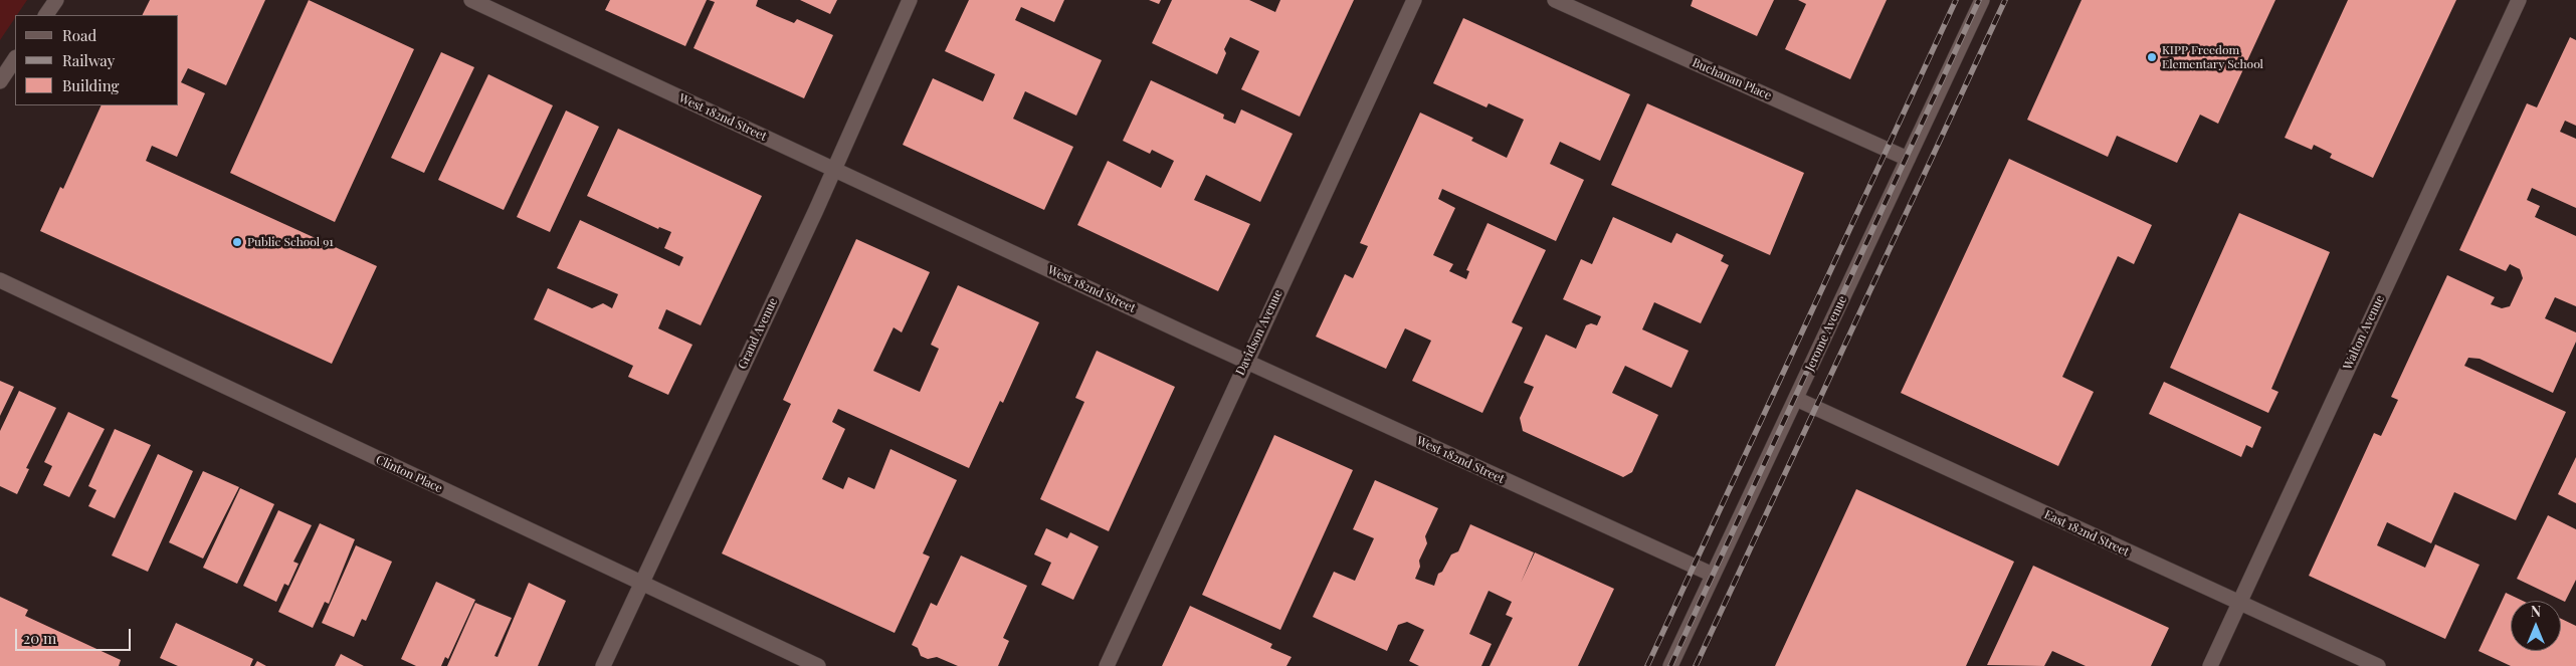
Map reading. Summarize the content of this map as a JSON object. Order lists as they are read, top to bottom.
{
  "streets": {
    "street": [
      "Buchanan Place",
      "West 182nd Street",
      "Davidson Avenue",
      "Walton Avenue",
      "Grand Avenue",
      "Jerome Avenue",
      "Clinton Place",
      "East 182nd Street"
    ]
  },
  "crossings": [
    ["Buchanan Place", "Jerome Avenue"],
    ["West 182nd Street", "Davidson Avenue"],
    ["West 182nd Street", "Grand Avenue"],
    ["West 182nd Street", "Jerome Avenue"],
    ["Walton Avenue", "East 182nd Street"],
    ["Grand Avenue", "Clinton Place"],
    ["Jerome Avenue", "East 182nd Street"]
  ],
  "places": ["KIPP Freedom Elementary School", "Public School 91"],
  "legend": ["Road", "Railway", "Building"],
  "scale_bar": "20 m",
  "north": "top"
}
